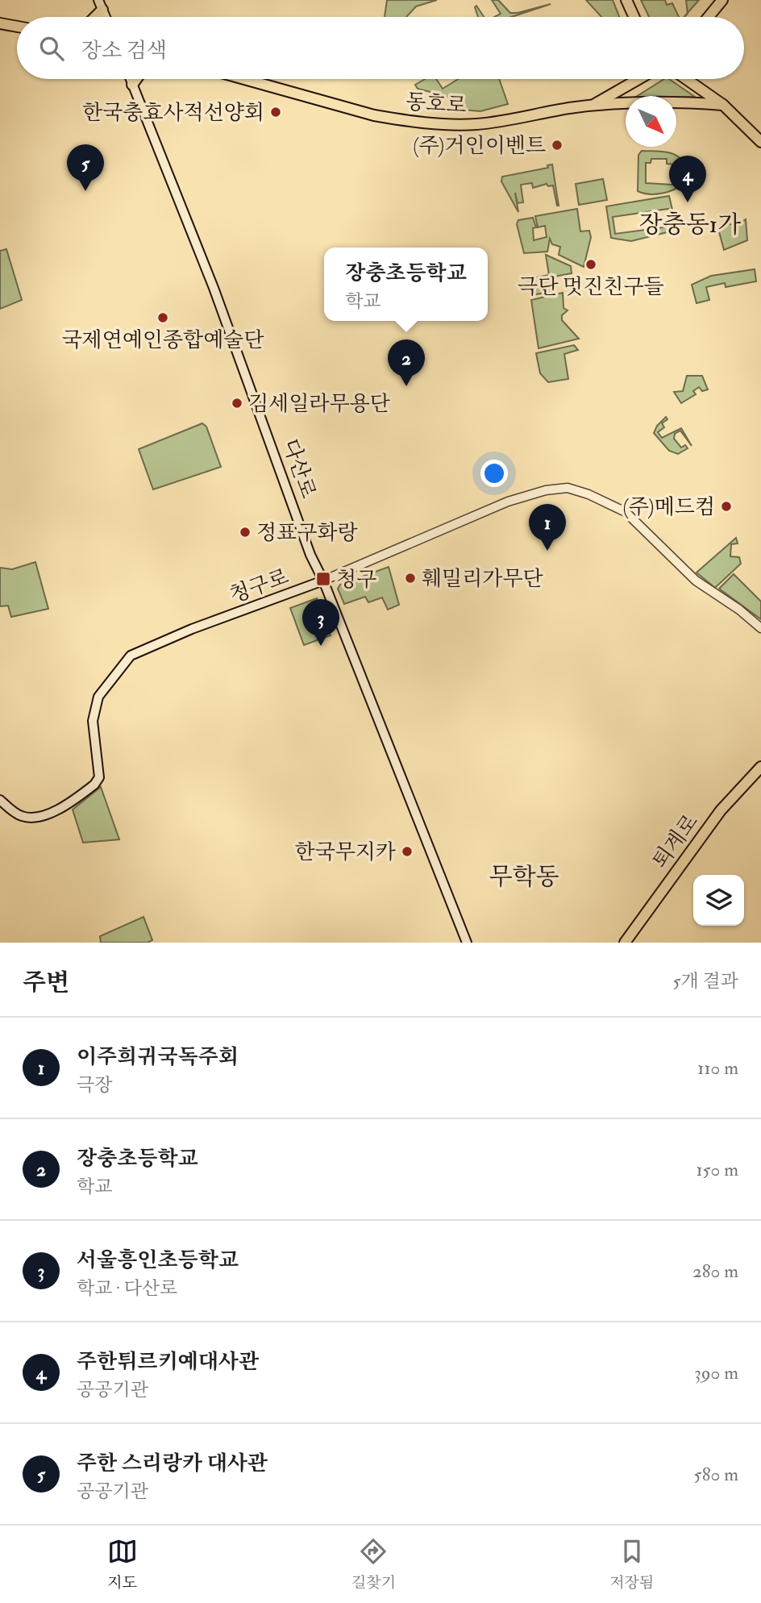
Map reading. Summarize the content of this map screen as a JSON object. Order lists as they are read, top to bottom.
{
  "streets": {
    "main road": [
      "동호로",
      "다산로",
      "청구로",
      "퇴계로"
    ]
  },
  "crossings": [
    ["다산로", "청구로"]
  ],
  "districts": ["장충동1가", "무학동"],
  "places": {
    "other": [
      "한국충효사적선양회",
      "(주)거인이벤트",
      "극단 멋진친구들",
      "국제연예인종합예술단",
      "김세일라무용단",
      "(주)메드컴",
      "정표구화랑",
      "훼밀리가무단",
      "한국무지카"
    ],
    "transit": ["청구"]
  },
  "north": "bottom right",
  "page": {
    "search": "장소 검색",
    "pins": [
      "5",
      "4",
      "2",
      "1",
      "3"
    ],
    "popup": ["장충초등학교", "학교"],
    "heading": ["주변", "5개 결과"],
    "list": [
      {
        "mark": "1",
        "name": "이주희귀국독주회",
        "note": "극장",
        "value": "110 m"
      },
      {
        "mark": "2",
        "name": "장충초등학교",
        "note": "학교",
        "value": "150 m"
      },
      {
        "mark": "3",
        "name": "서울흥인초등학교",
        "note": "학교 · 다산로",
        "value": "280 m"
      },
      {
        "mark": "4",
        "name": "주한튀르키예대사관",
        "note": "공공기관",
        "value": "390 m"
      },
      {
        "mark": "5",
        "name": "주한 스리랑카 대사관",
        "note": "공공기관",
        "value": "580 m"
      }
    ],
    "nav": ["지도", "길찾기", "저장됨"]
  }
}
